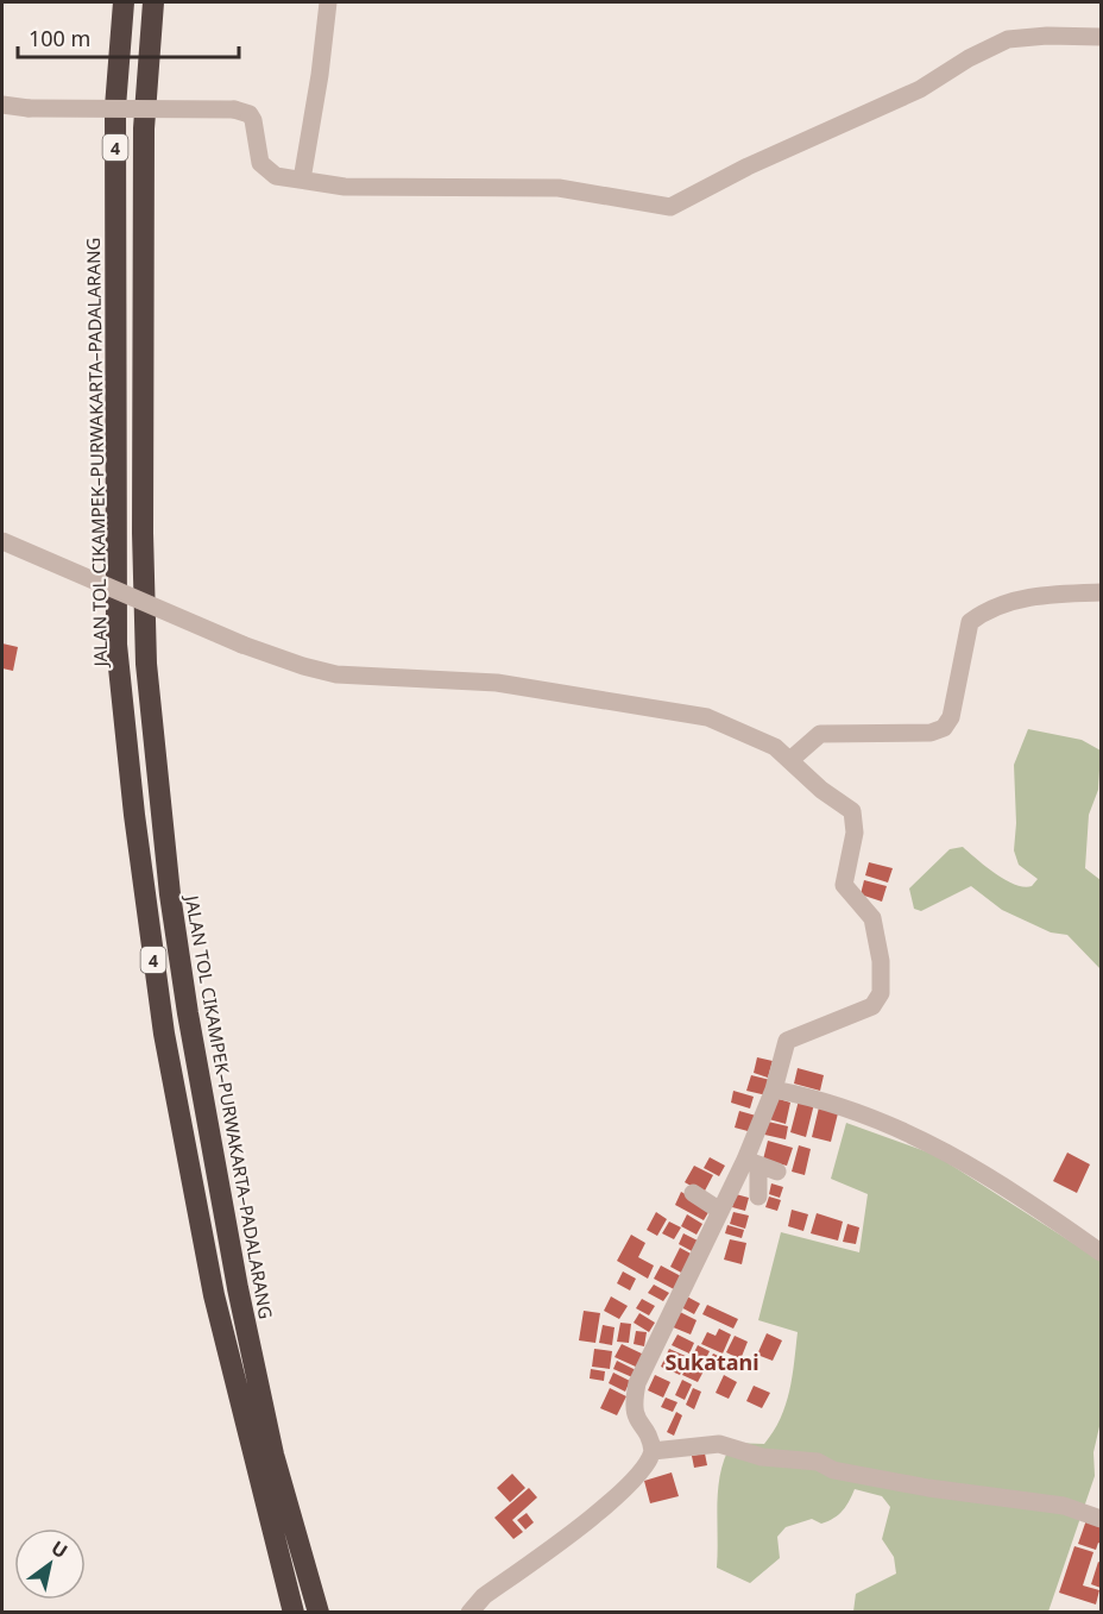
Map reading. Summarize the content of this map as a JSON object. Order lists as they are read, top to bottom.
{
  "streets": {
    "highway": ["4", "JALAN TOL CIKAMPEK–PURWAKARTA–PADALARANG"]
  },
  "districts": ["Sukatani"],
  "scale_bar": "100 m",
  "north": "top right"
}
